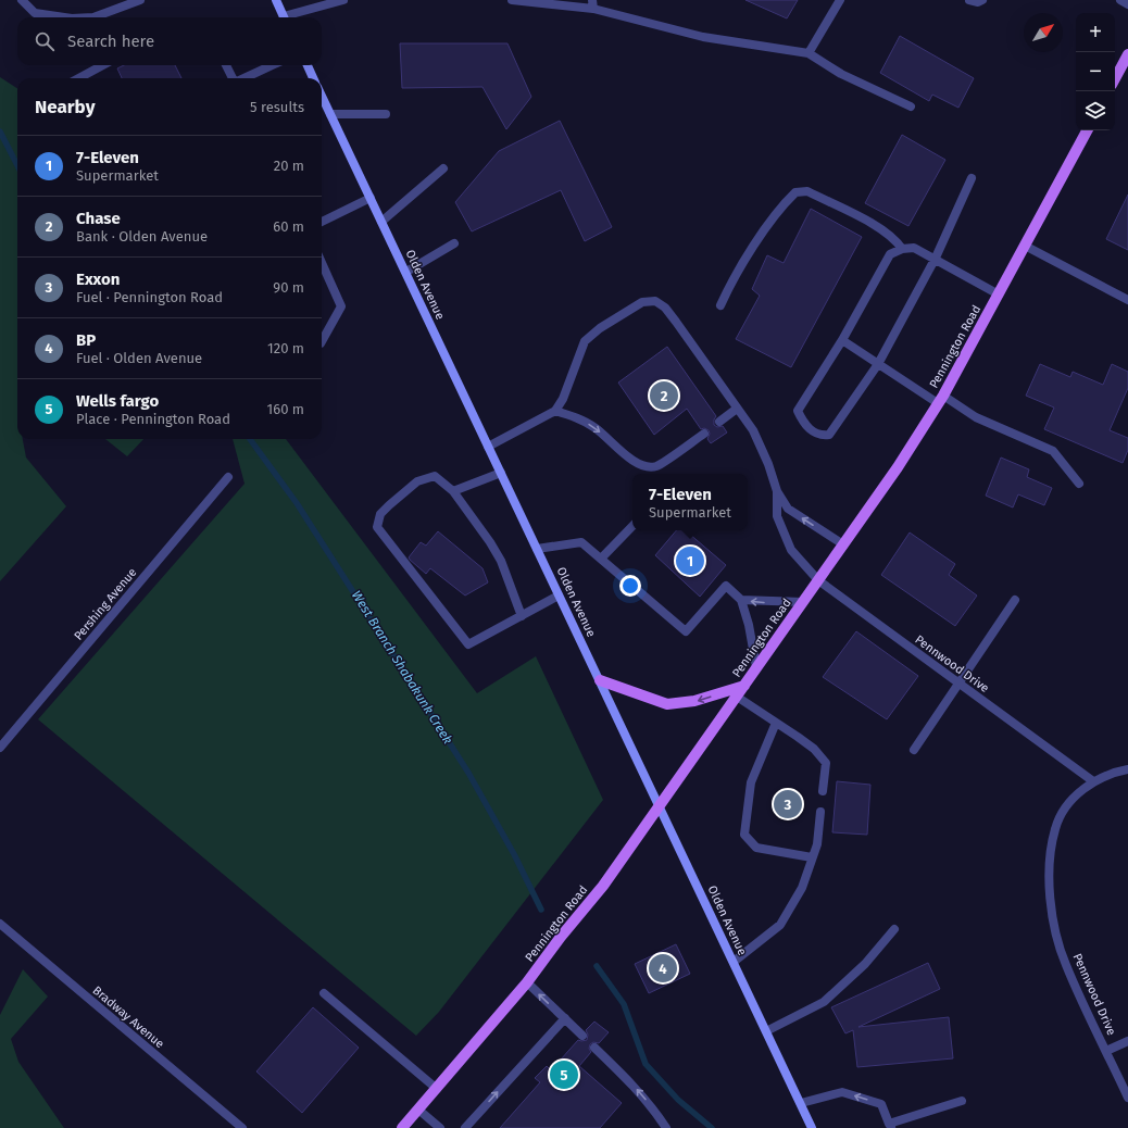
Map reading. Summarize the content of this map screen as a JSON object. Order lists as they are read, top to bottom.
{
  "streets": {
    "main road": ["Olden Avenue", "Pennington Road"],
    "street": ["Pershing Avenue", "Pennwood Drive", "Bradway Avenue"]
  },
  "crossings": [
    ["Olden Avenue", "Pennington Road"],
    ["Pennington Road", "Pennwood Drive"]
  ],
  "water": ["West Branch Shabakunk Creek"],
  "north": "top right",
  "page": {
    "map_buttons": ["+", "−"],
    "search": "Search here",
    "heading": ["Nearby", "5 results"],
    "list": [
      {
        "mark": "1",
        "name": "7-Eleven",
        "note": "Supermarket",
        "value": "20 m"
      },
      {
        "mark": "2",
        "name": "Chase",
        "note": "Bank · Olden Avenue",
        "value": "60 m"
      },
      {
        "mark": "3",
        "name": "Exxon",
        "note": "Fuel · Pennington Road",
        "value": "90 m"
      },
      {
        "mark": "4",
        "name": "BP",
        "note": "Fuel · Olden Avenue",
        "value": "120 m"
      },
      {
        "mark": "5",
        "name": "Wells fargo",
        "note": "Place · Pennington Road",
        "value": "160 m"
      }
    ],
    "pins": [
      "2",
      "1",
      "3",
      "4",
      "5"
    ],
    "popup": ["7-Eleven", "Supermarket"]
  }
}
